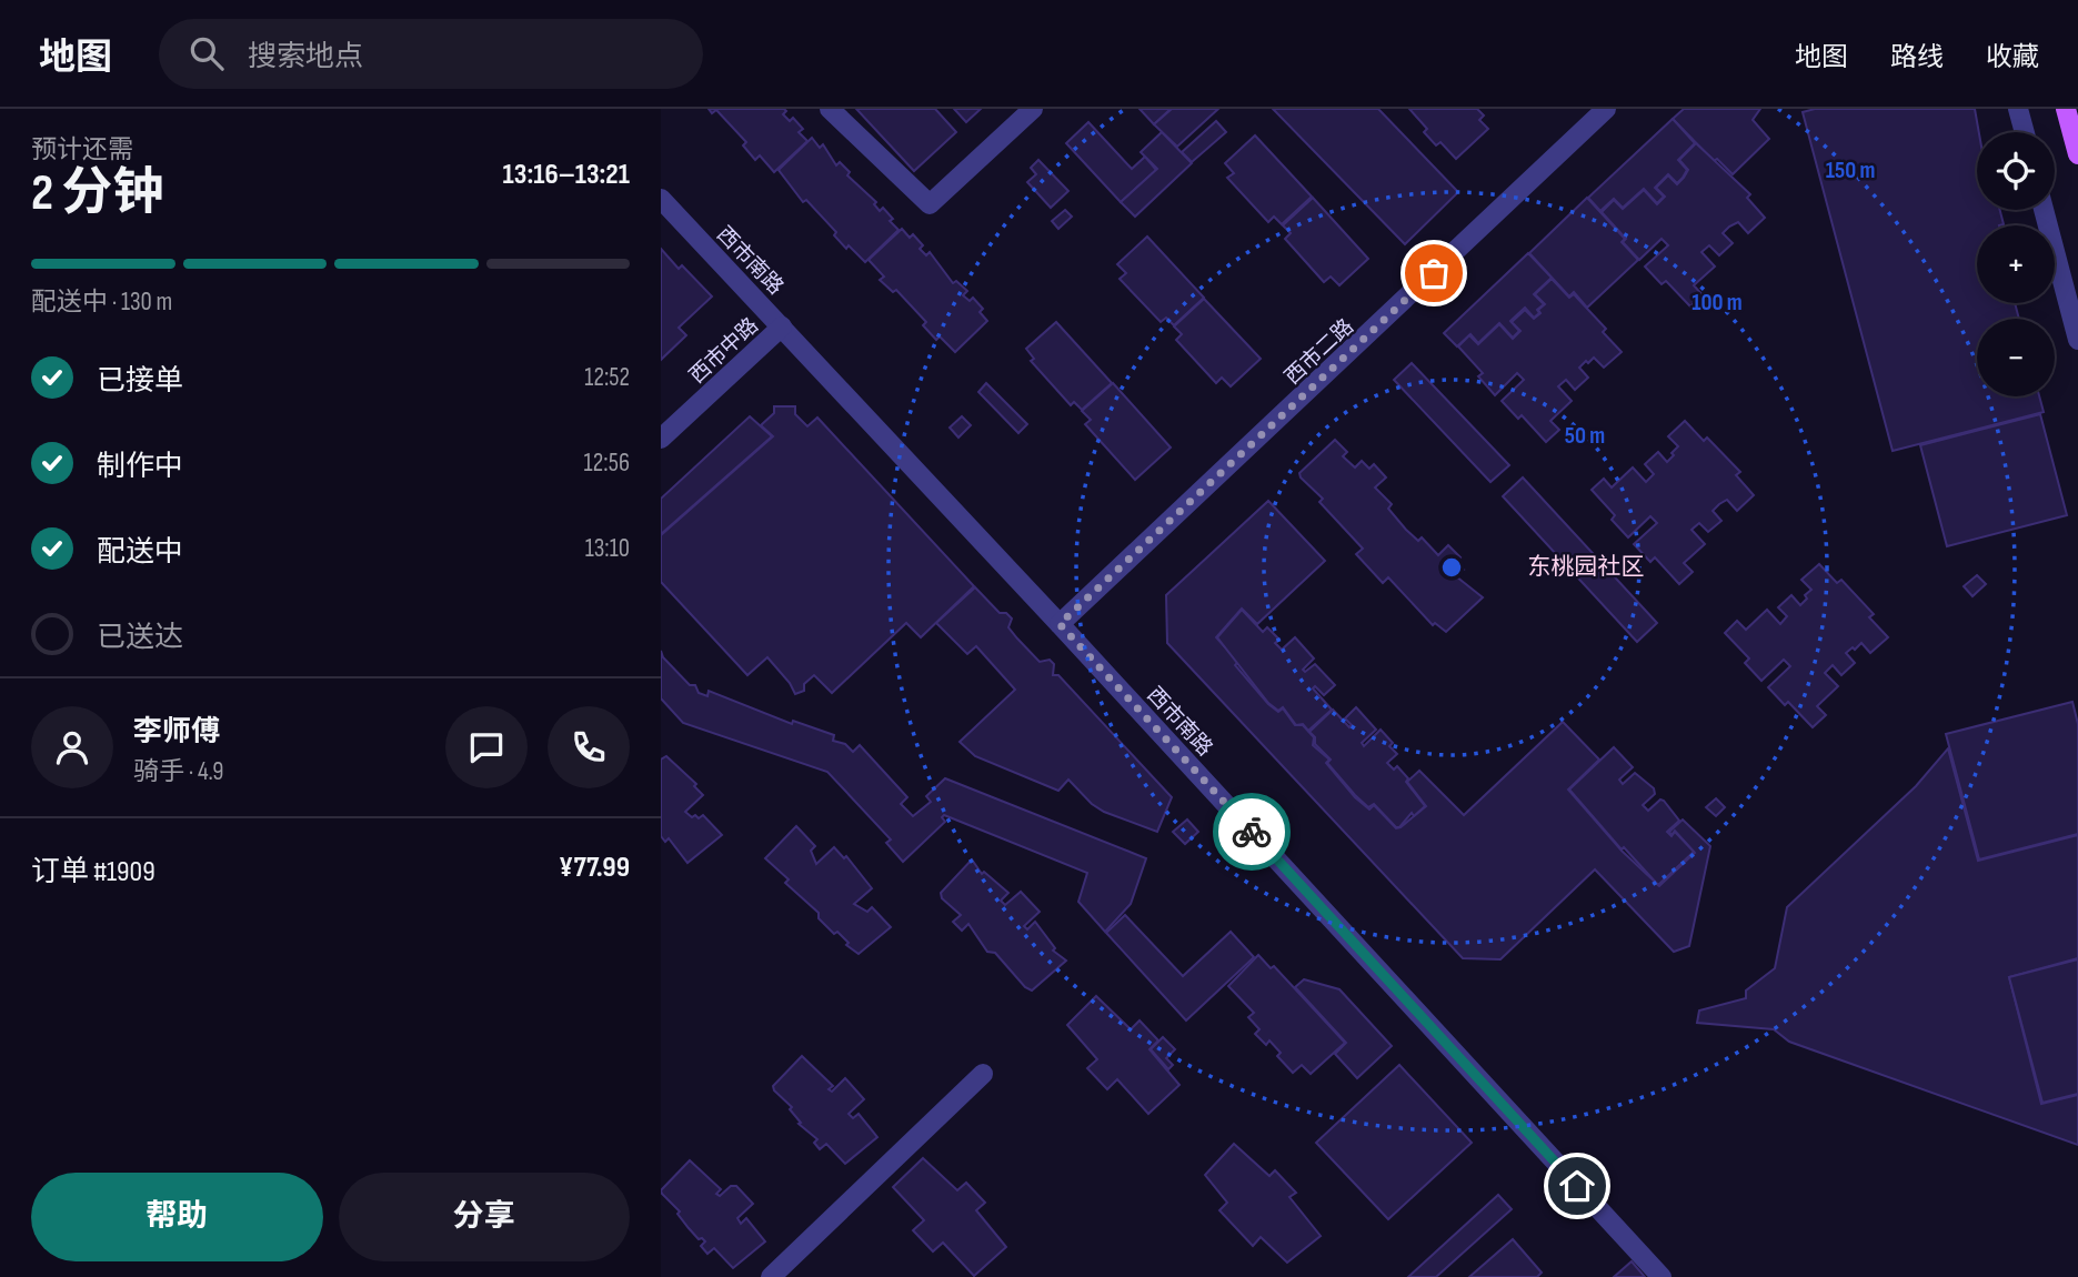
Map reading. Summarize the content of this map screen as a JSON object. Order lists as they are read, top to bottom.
{
  "streets": {
    "street": ["西市南路", "西市中路", "西市二路"]
  },
  "crossings": [
    ["西市南路", "西市中路"],
    ["西市南路", "西市二路"]
  ],
  "districts": ["东桃园社区"],
  "page": {
    "header": "地图",
    "search": "搜索地点",
    "nav": ["地图", "路线", "收藏"],
    "heading": ["2 分钟", "预计还需", "13:16–13:21"],
    "panel": [
      "李师傅",
      "骑手 · 4.9",
      "订单 #1909",
      "¥77.99"
    ],
    "map_buttons": ["+", "−"],
    "bar": "配送中 · 130 m",
    "list": [
      ["已接单", "12:52"],
      ["制作中", "12:56"],
      ["配送中", "13:10"],
      "已送达"
    ],
    "buttons": ["帮助", "分享"]
  },
  "rings": ["150 m", "100 m", "50 m"]
}
